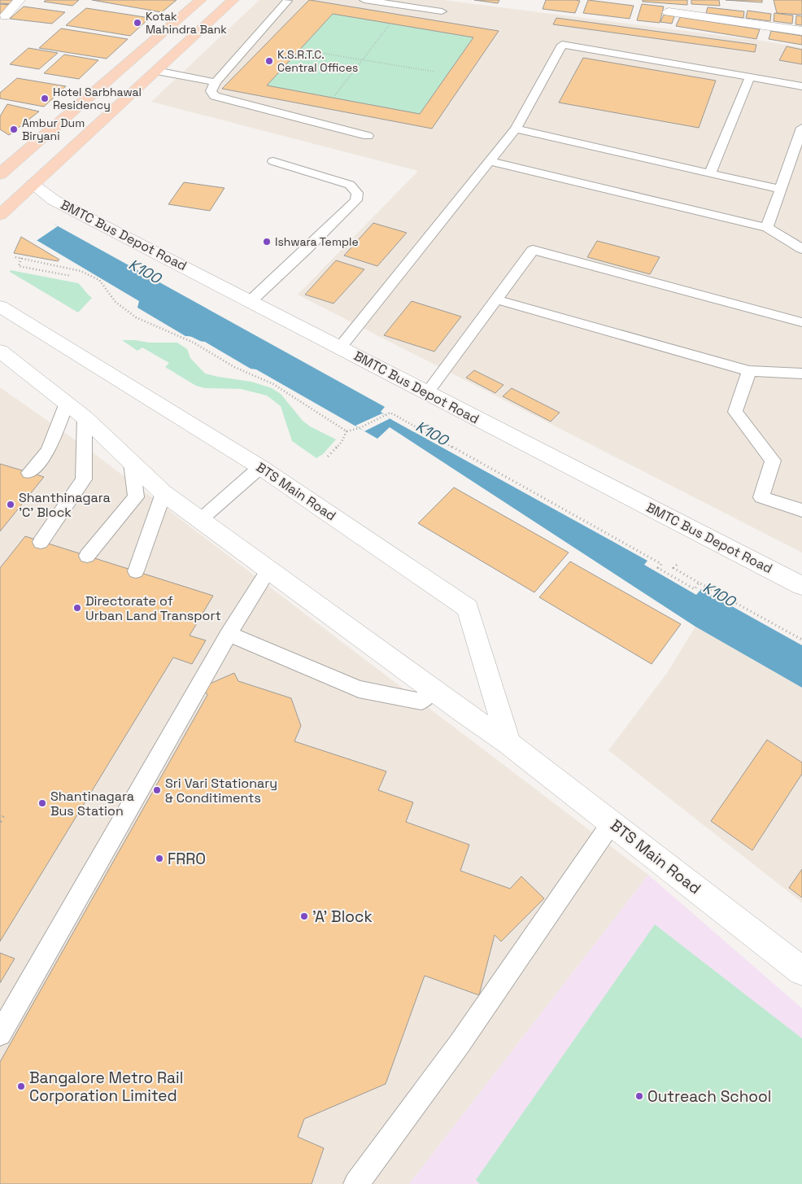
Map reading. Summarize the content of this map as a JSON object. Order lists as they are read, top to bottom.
{
  "streets": {
    "street": ["BMTC Bus Depot Road", "BTS Main Road"]
  },
  "water": ["K100"],
  "places": [
    "Kotak Mahindra Bank",
    "K.S.R.T.C. Central Offices",
    "Hotel Sarbhawal Residency",
    "Ambur Dum Biryani",
    "Ishwara Temple",
    "Shanthinagara 'C' Block",
    "Directorate of Urban Land Transport",
    "Sri Vari Stationary & Conditiments",
    "Shantinagara Bus Station",
    "FRRO",
    "'A' Block",
    "Bangalore Metro Rail Corporation Limited",
    "Outreach School"
  ]
}
